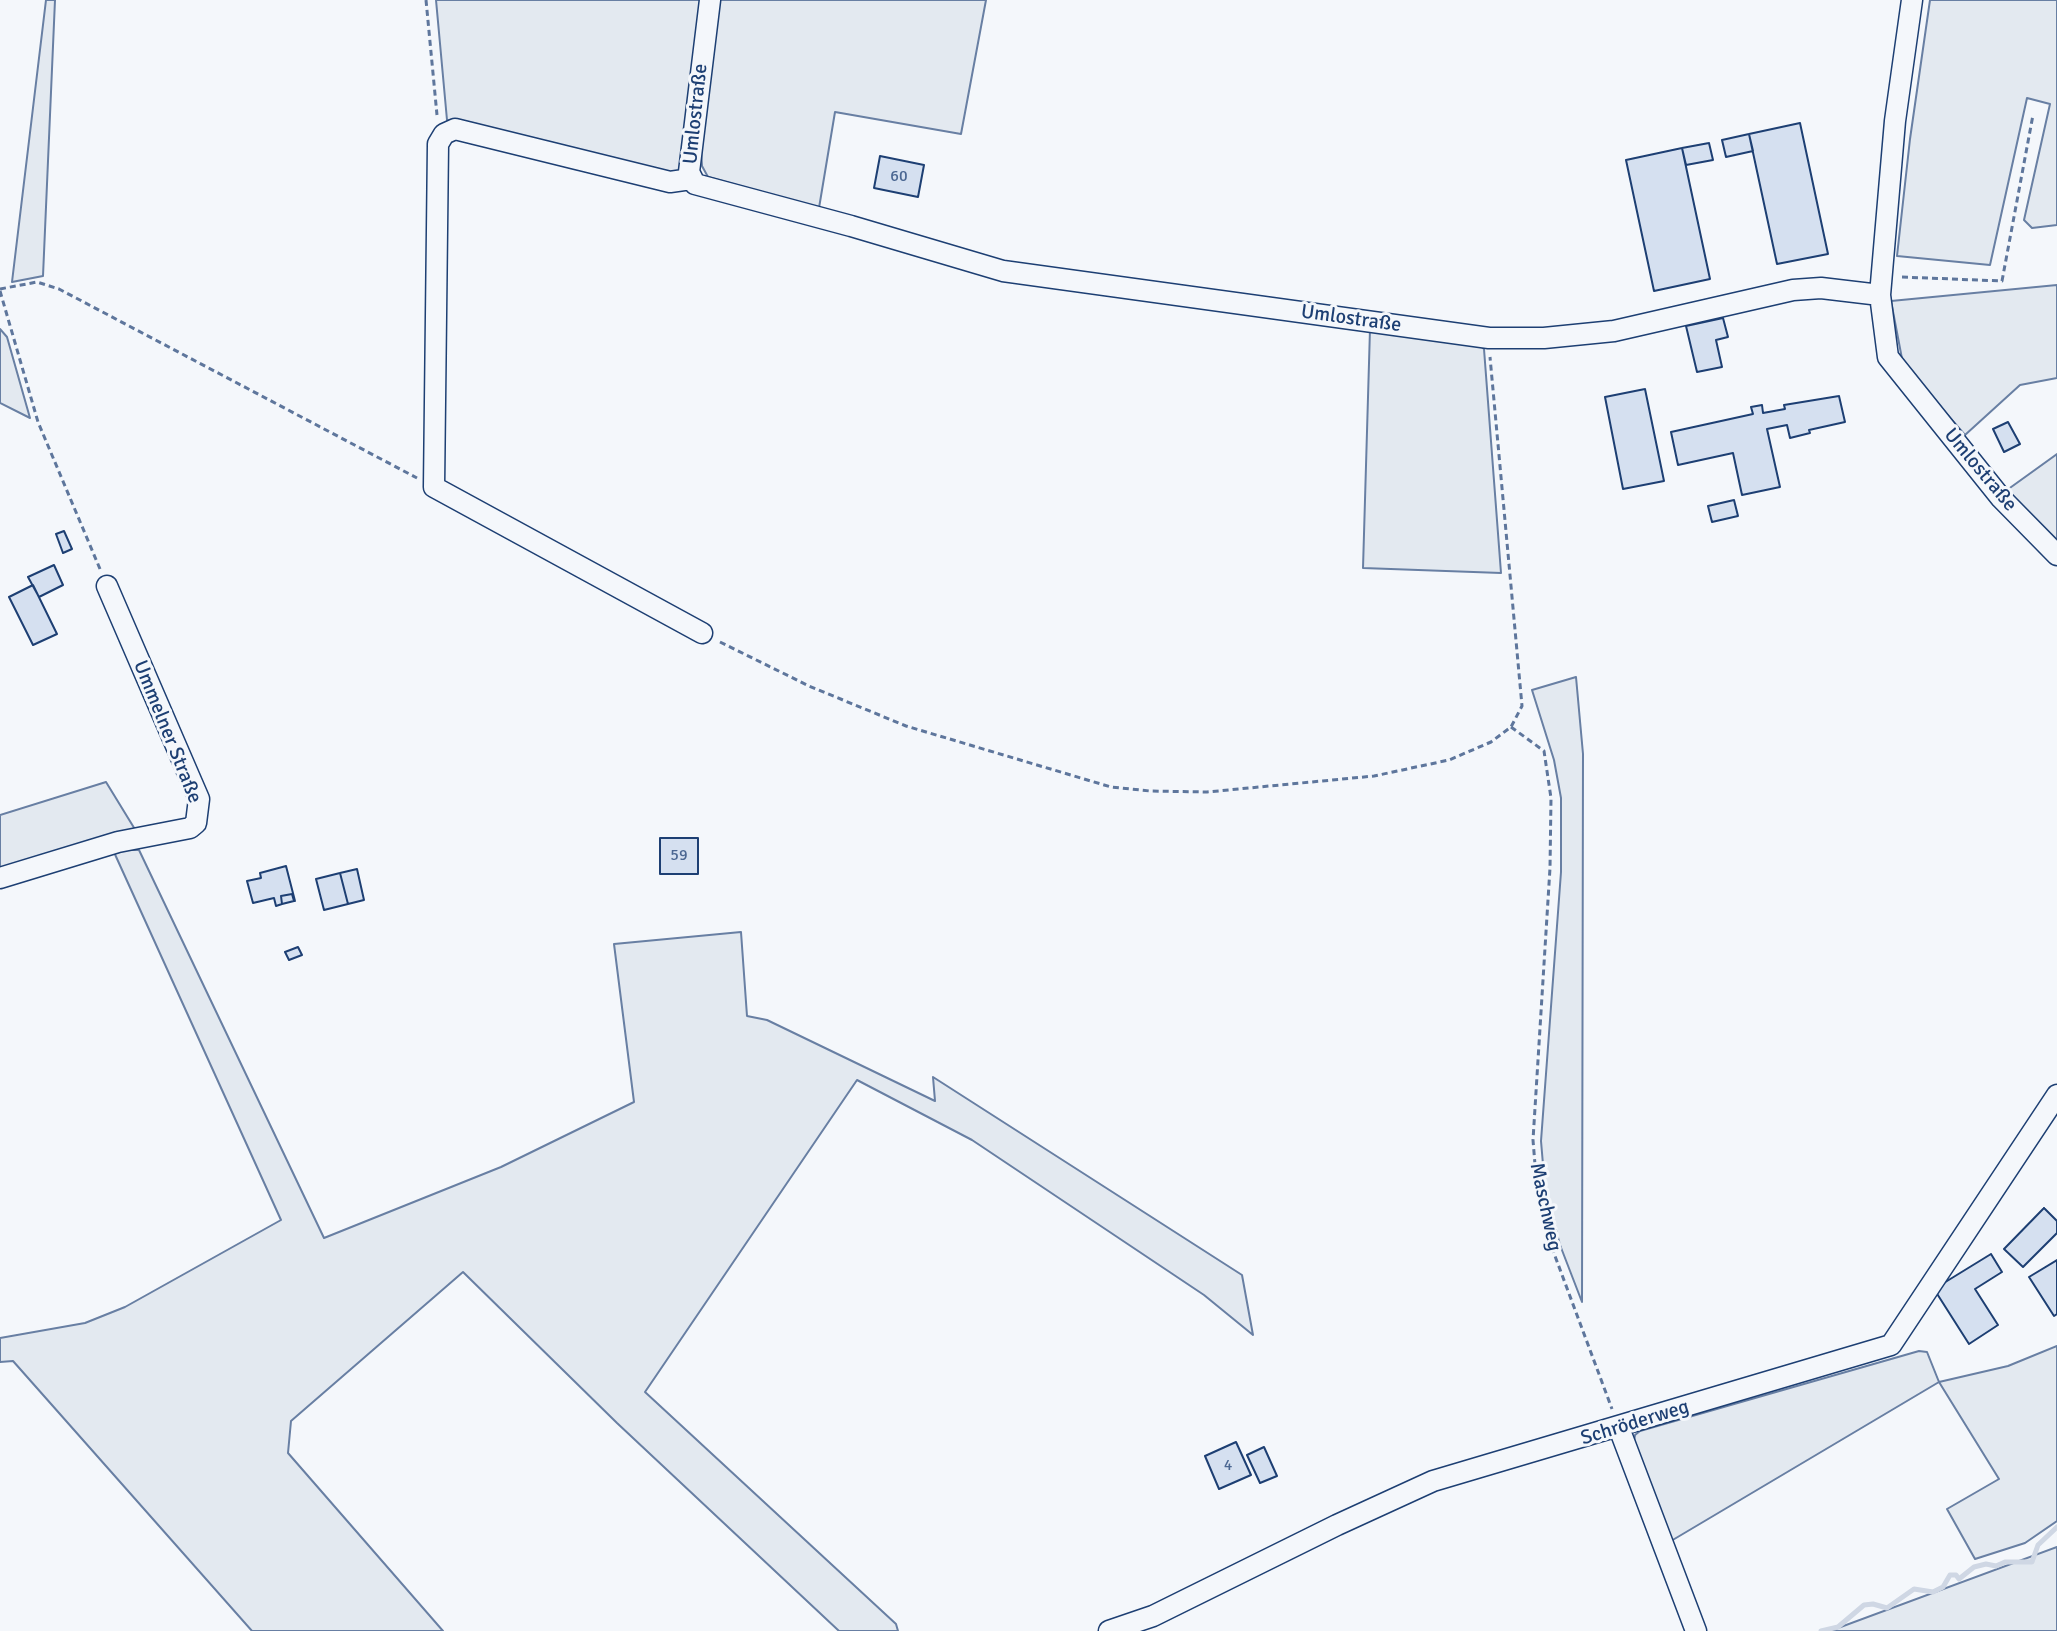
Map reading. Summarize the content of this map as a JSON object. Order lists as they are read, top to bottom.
{
  "streets": {
    "street": ["Umlostraße", "Ummelner Straße", "Schröderweg"],
    "path": ["Maschweg"]
  },
  "crossings": [
    ["Maschweg", "Schröderweg"]
  ],
  "house_numbers": ["60", "59", "4"]
}
